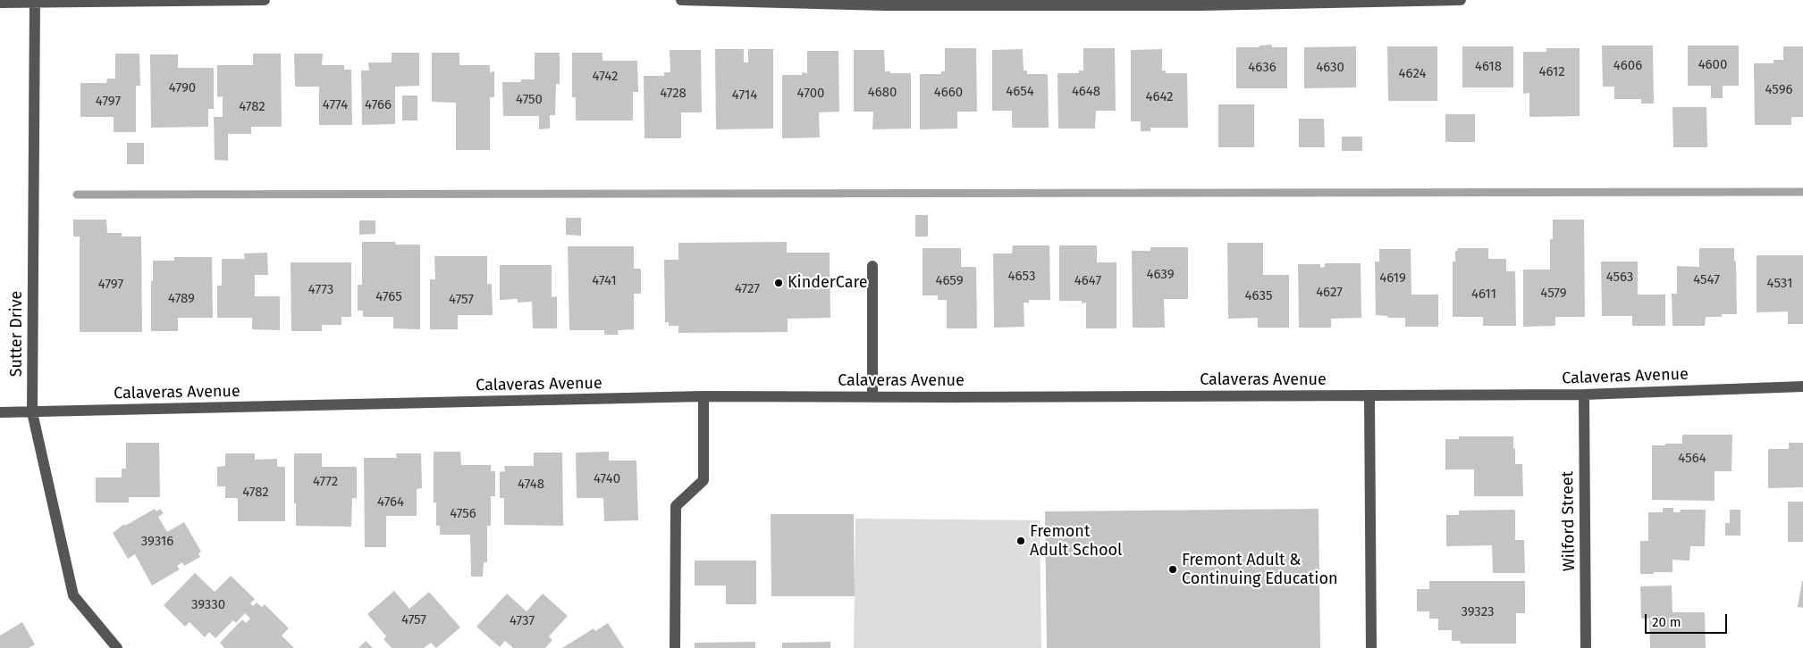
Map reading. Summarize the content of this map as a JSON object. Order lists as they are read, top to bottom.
{
  "streets": {
    "street": ["Sutter Drive", "Calaveras Avenue", "Wilford Street"]
  },
  "crossings": [
    ["Sutter Drive", "Calaveras Avenue"],
    ["Calaveras Avenue", "Wilford Street"]
  ],
  "places": ["KinderCare", "Fremont Adult School", "Fremont Adult & Continuing Education"],
  "house_numbers": [
    "4600",
    "4606",
    "4618",
    "4636",
    "4630",
    "4612",
    "4624",
    "4742",
    "4790",
    "4596",
    "4654",
    "4648",
    "4680",
    "4660",
    "4728",
    "4700",
    "4714",
    "4642",
    "4750",
    "4797",
    "4774",
    "4766",
    "4782",
    "4639",
    "4653",
    "4563",
    "4619",
    "4547",
    "4741",
    "4659",
    "4647",
    "4531",
    "4797",
    "4727",
    "4773",
    "4627",
    "4579",
    "4611",
    "4635",
    "4765",
    "4789",
    "4757",
    "4564",
    "4740",
    "4772",
    "4748",
    "4782",
    "4764",
    "4756",
    "39316",
    "39330",
    "39323",
    "4757",
    "4737"
  ],
  "scale_bar": "20 m"
}
